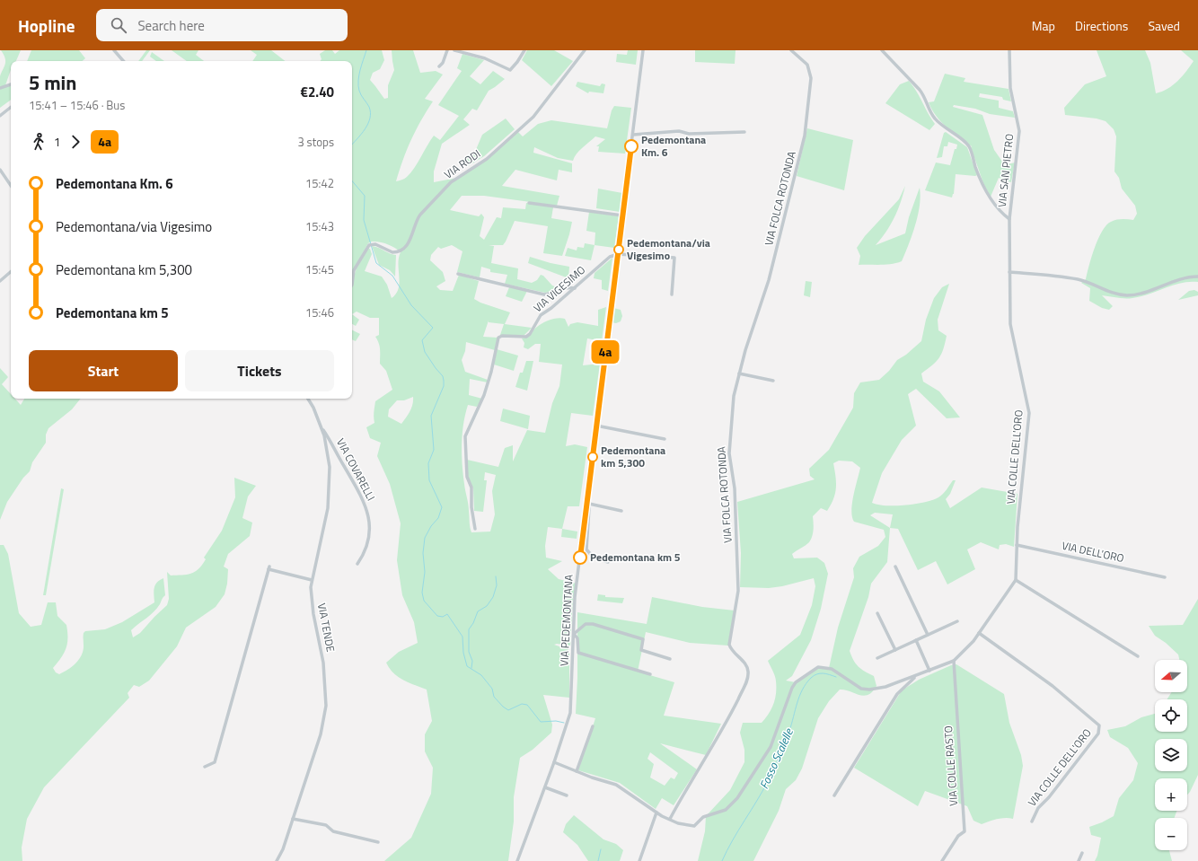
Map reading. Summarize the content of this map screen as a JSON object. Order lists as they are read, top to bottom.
{
  "streets": {
    "street": [
      "VIA RODI",
      "VIA SAN PIETRO",
      "VIA FOLCA ROTONDA",
      "VIA VIGESIMO",
      "VIA COLLE DELL'ORO",
      "VIA COVARELLI",
      "VIA DELL'ORO",
      "VIA PEDEMONTANA",
      "VIA TENDE",
      "VIA COLLE RASTO"
    ]
  },
  "crossings": [
    ["VIA SAN PIETRO", "VIA COLLE DELL'ORO"],
    ["VIA VIGESIMO", "VIA PEDEMONTANA"],
    ["VIA COLLE DELL'ORO", "VIA DELL'ORO"],
    ["VIA COVARELLI", "VIA TENDE"]
  ],
  "water": ["Fosso Scalelle"],
  "places": [
    "Pedemontana Km. 6",
    "Pedemontana/via Vigesimo",
    "Pedemontana km 5,300",
    "Pedemontana km 5"
  ],
  "lines": ["bus line 4a"],
  "north": "left",
  "page": {
    "header": "Hopline",
    "search": "Search here",
    "nav": ["Map", "Directions", "Saved"],
    "on_map": "4a",
    "heading": ["5 min", "15:41 – 15:46 · Bus", "€2.40"],
    "legs": ["1", "4a", "3 stops"],
    "list": [
      {
        "name": "Pedemontana Km. 6",
        "value": "15:42"
      },
      {
        "name": "Pedemontana/via Vigesimo",
        "value": "15:43"
      },
      {
        "name": "Pedemontana km 5,300",
        "value": "15:45"
      },
      {
        "name": "Pedemontana km 5",
        "value": "15:46"
      }
    ],
    "buttons": ["Start", "Tickets"],
    "map_buttons": ["+", "−"]
  }
}
